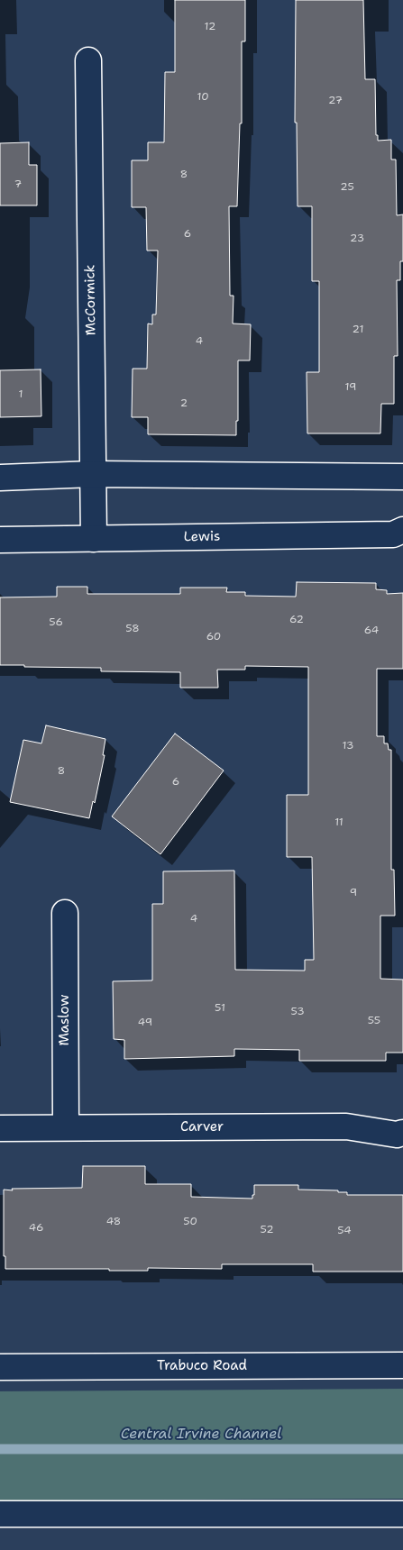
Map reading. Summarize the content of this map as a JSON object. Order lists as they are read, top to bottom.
{
  "streets": {
    "street": [
      "McCormick",
      "Lewis",
      "Maslow",
      "Carver",
      "Trabuco Road"
    ]
  },
  "crossings": [
    ["McCormick", "Lewis"],
    ["Maslow", "Carver"]
  ],
  "water": ["Central Irvine Channel"],
  "house_numbers": [
    "12",
    "10",
    "27",
    "8",
    "7",
    "25",
    "6",
    "23",
    "21",
    "4",
    "19",
    "1",
    "2",
    "62",
    "56",
    "58",
    "64",
    "60",
    "13",
    "8",
    "6",
    "11",
    "9",
    "4",
    "51",
    "53",
    "55",
    "49",
    "48",
    "50",
    "46",
    "52",
    "54"
  ]
}
